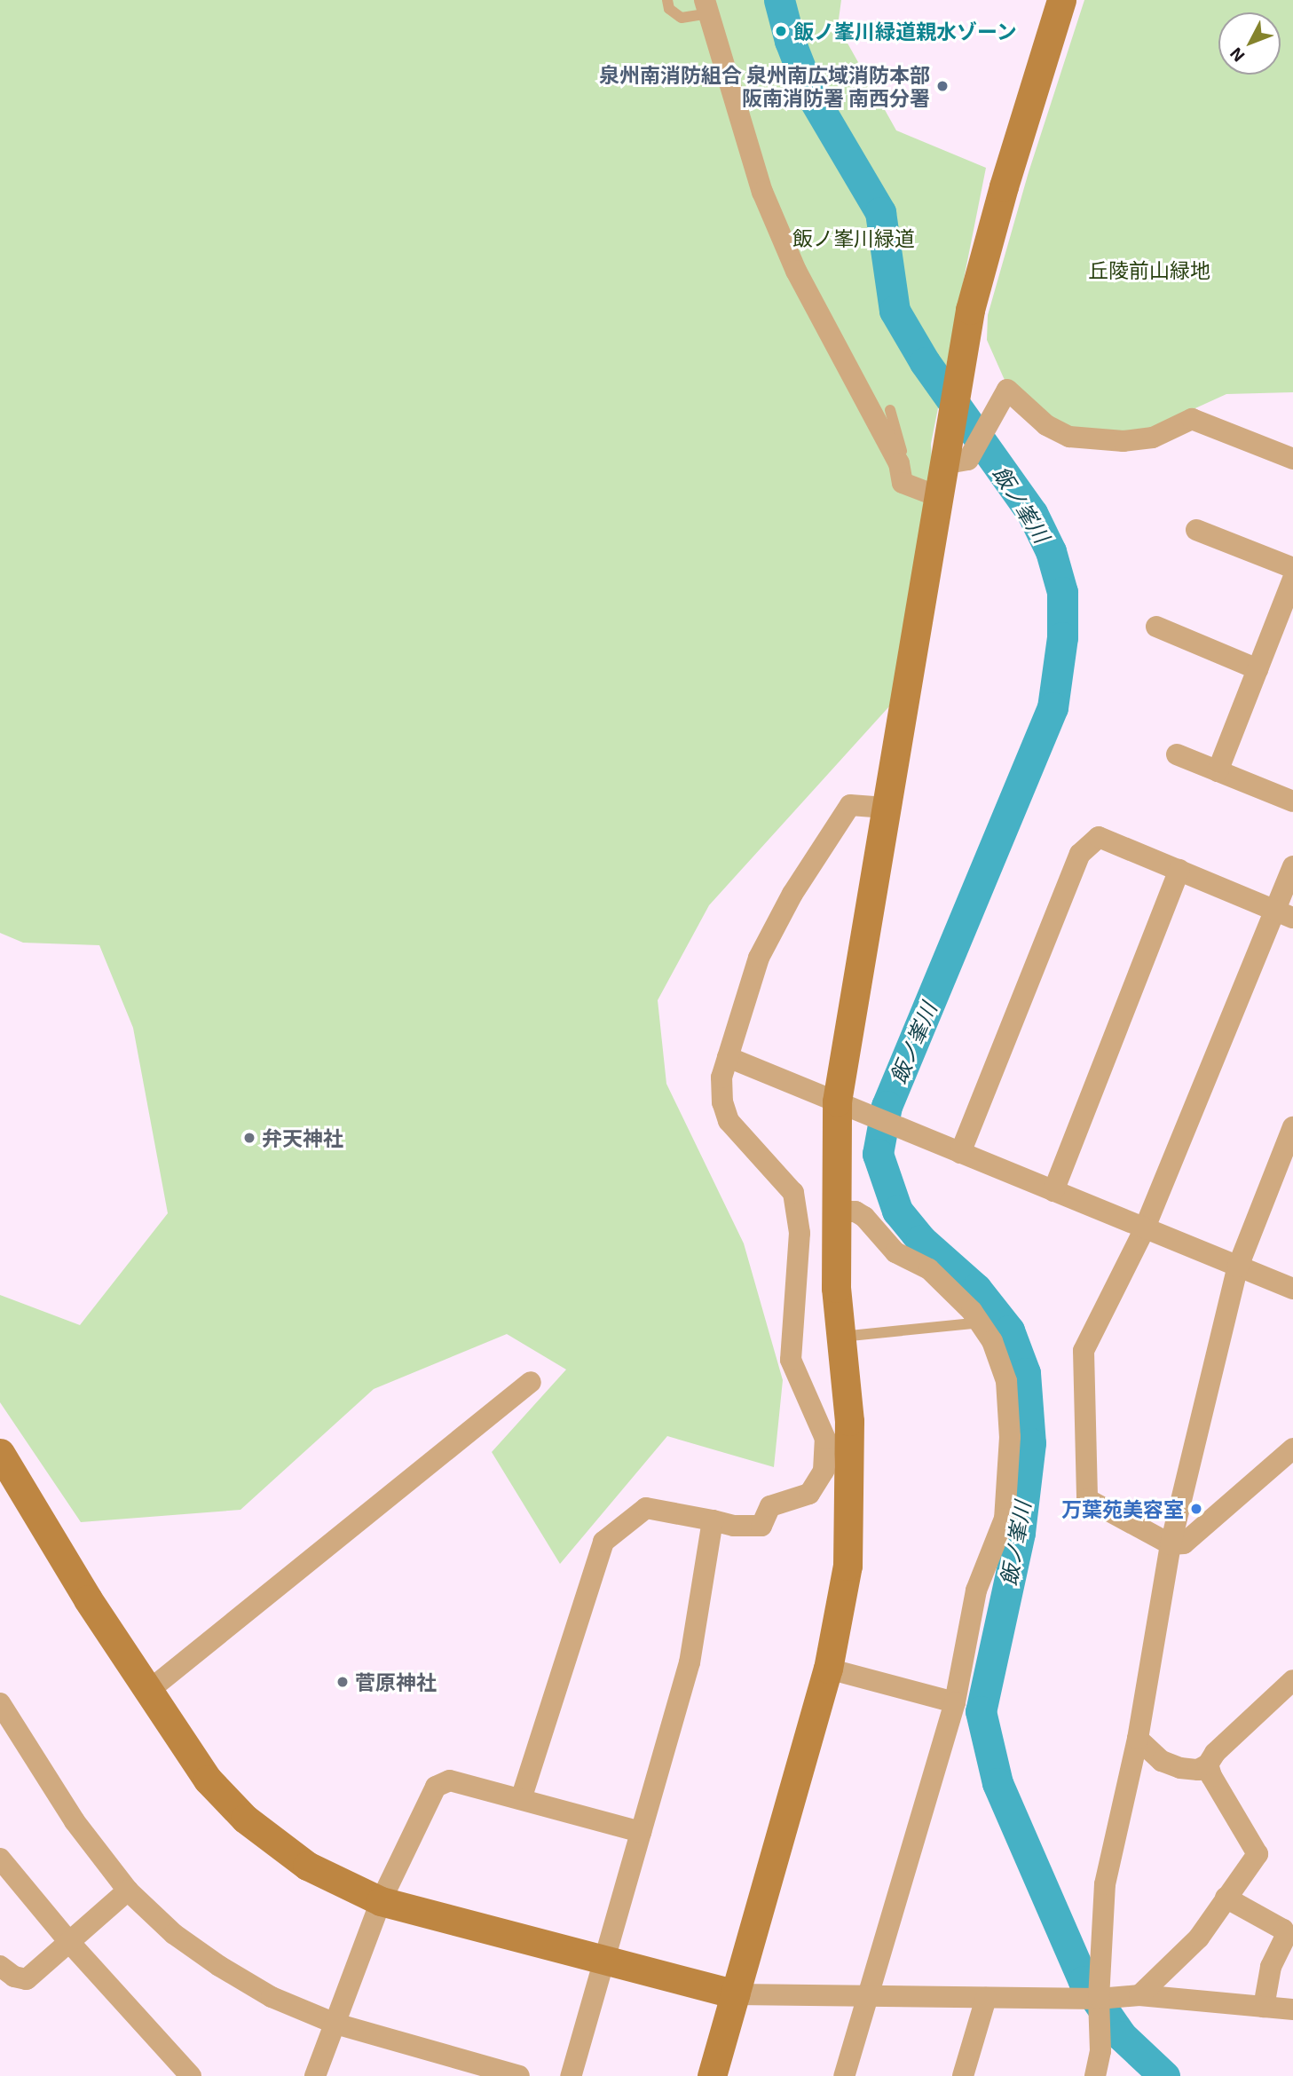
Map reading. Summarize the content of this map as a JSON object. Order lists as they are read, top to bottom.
{
  "water": ["飯ノ峯川"],
  "parks": ["飯ノ峯川緑道", "丘陵前山緑地"],
  "places": [
    "飯ノ峯川緑道親水ゾーン",
    "泉州南消防組合 泉州南広域消防本部 阪南消防署 南西分署",
    "弁天神社",
    "万葉苑美容室",
    "菅原神社"
  ],
  "north": "bottom left"
}
